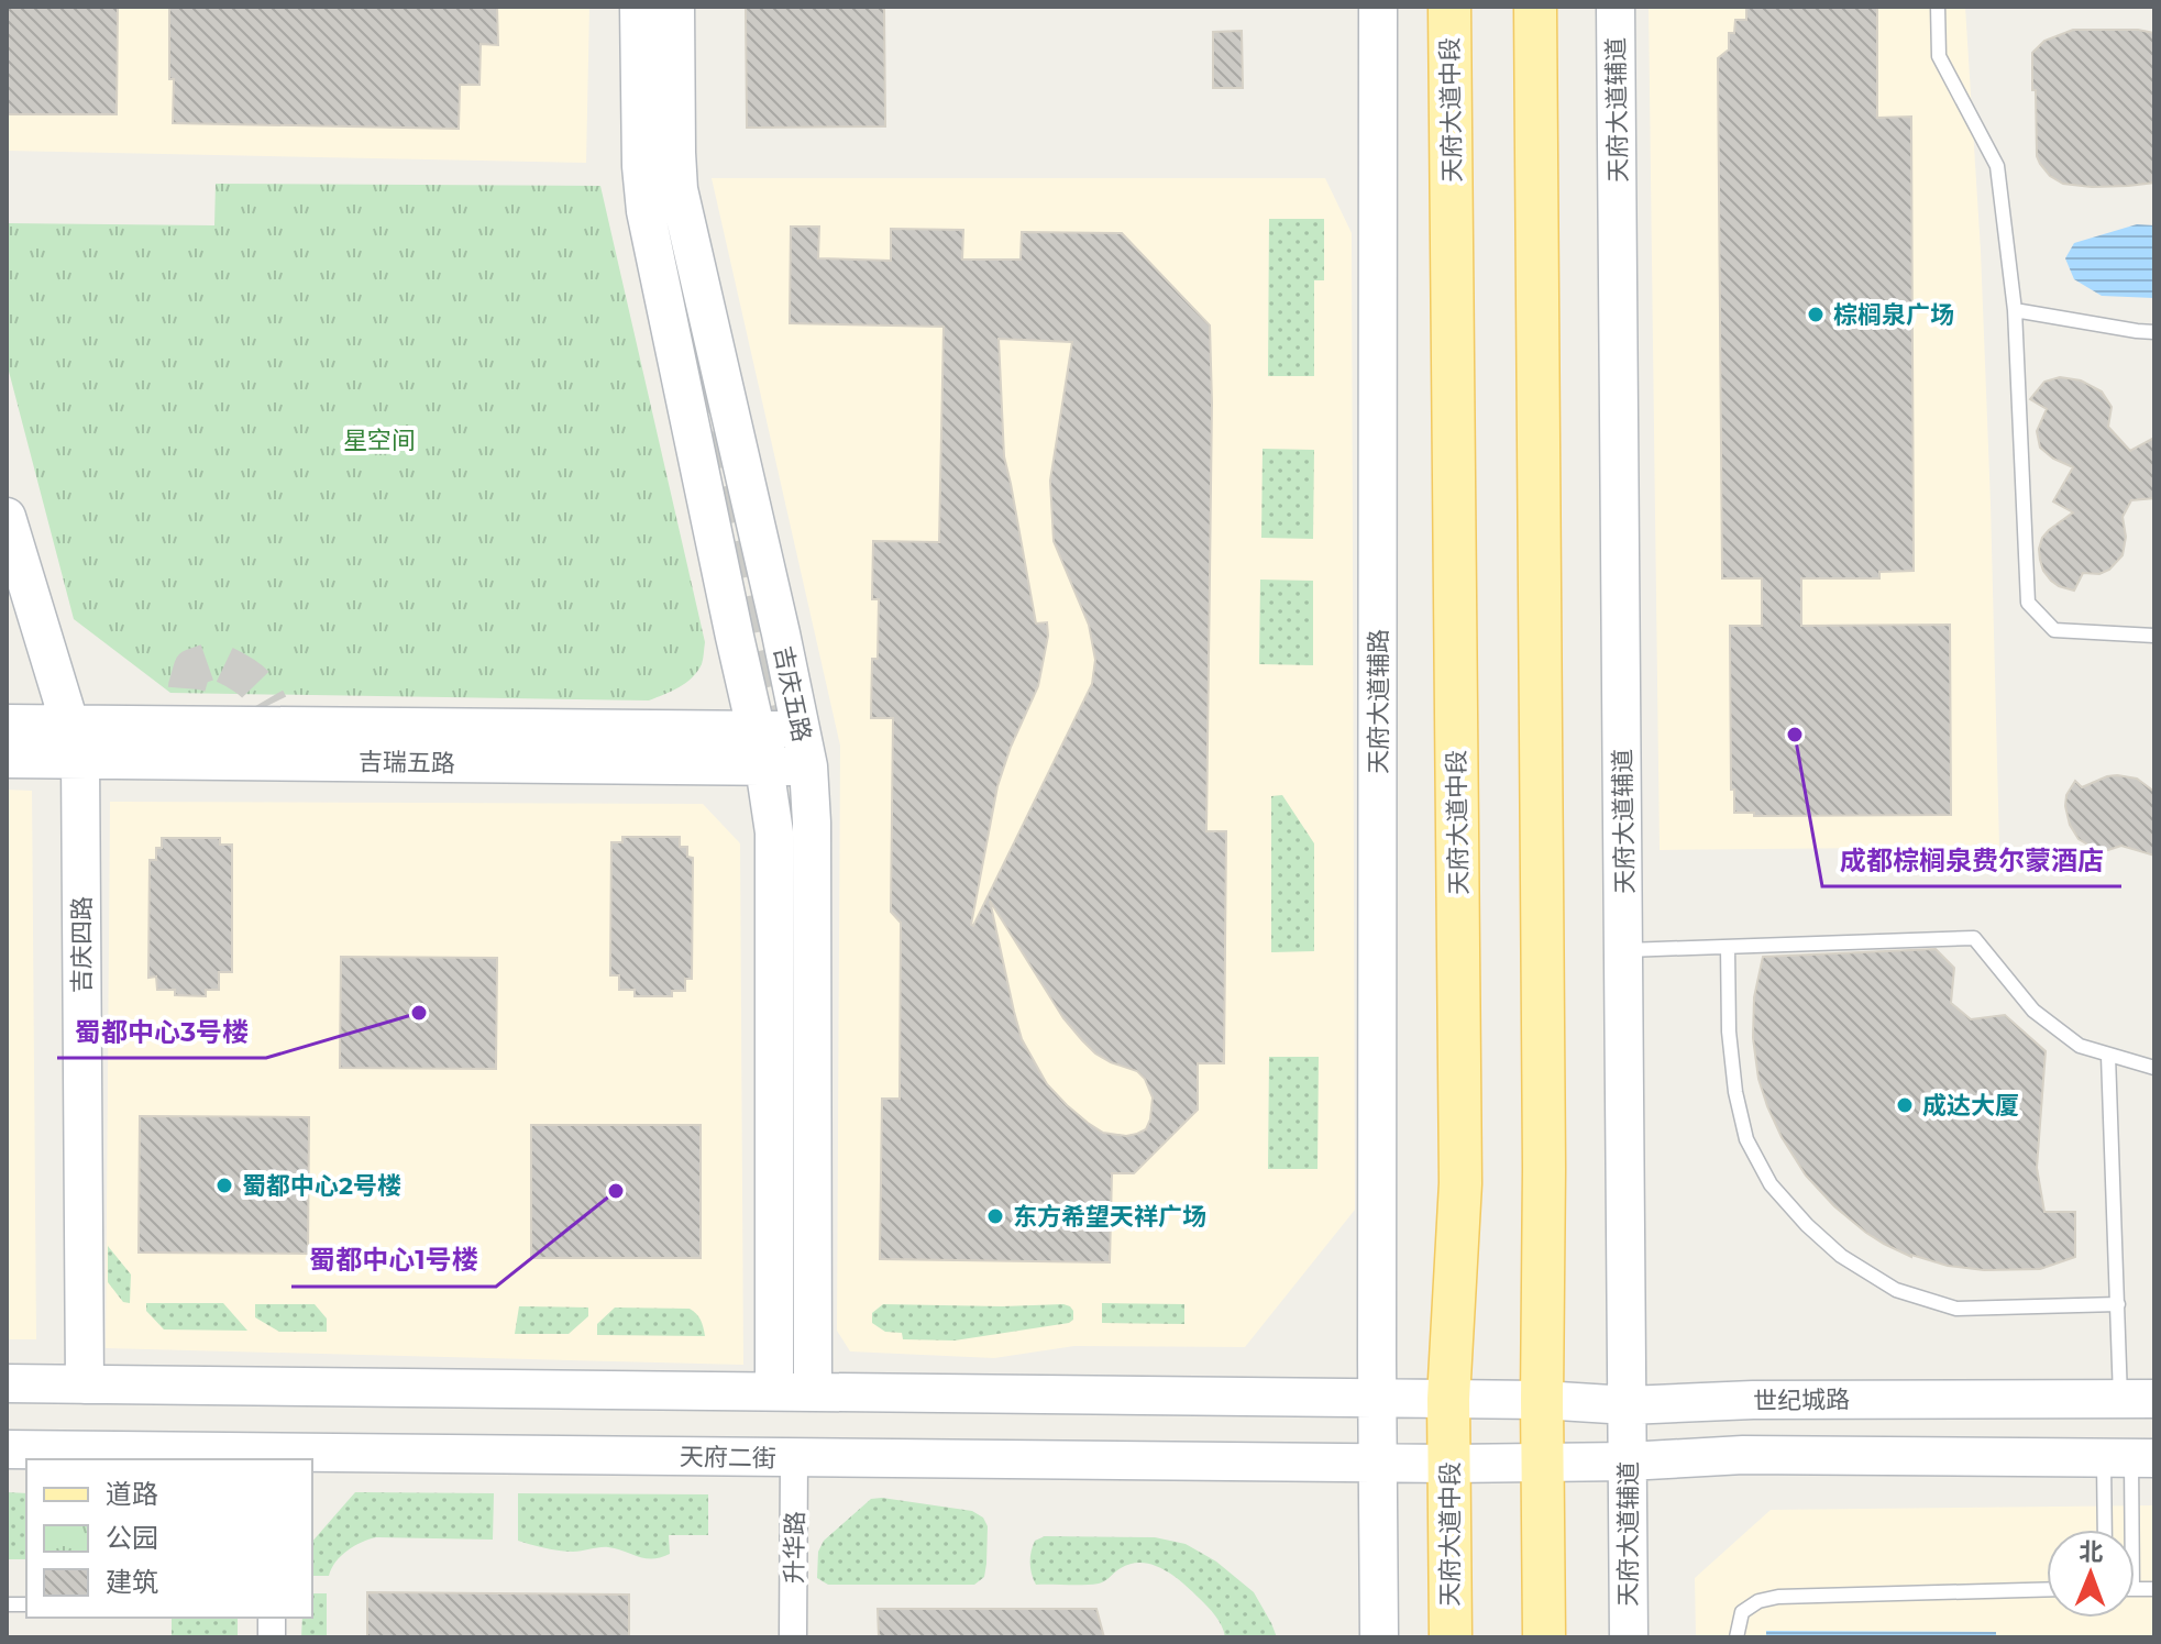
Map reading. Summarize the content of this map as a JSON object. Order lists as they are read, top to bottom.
{
  "streets": {
    "main road": ["天府大道中段"],
    "street": [
      "天府大道辅道",
      "吉庆五路",
      "天府大道辅路",
      "吉瑞五路",
      "吉庆四路",
      "世纪城路",
      "天府二街",
      "升华路"
    ]
  },
  "crossings": [
    ["天府大道中段", "世纪城路"],
    ["天府大道中段", "天府二街"],
    ["天府大道辅道", "世纪城路"],
    ["吉庆五路", "吉瑞五路"],
    ["吉瑞五路", "吉庆四路"],
    ["天府二街", "升华路"]
  ],
  "parks": ["星空间"],
  "places": [
    "棕榈泉广场",
    "成都棕榈泉费尔蒙酒店",
    "蜀都中心3号楼",
    "成达大厦",
    "蜀都中心2号楼",
    "蜀都中心1号楼",
    "东方希望天祥广场"
  ],
  "legend": ["道路", "公园", "建筑"],
  "north": "top"
}
